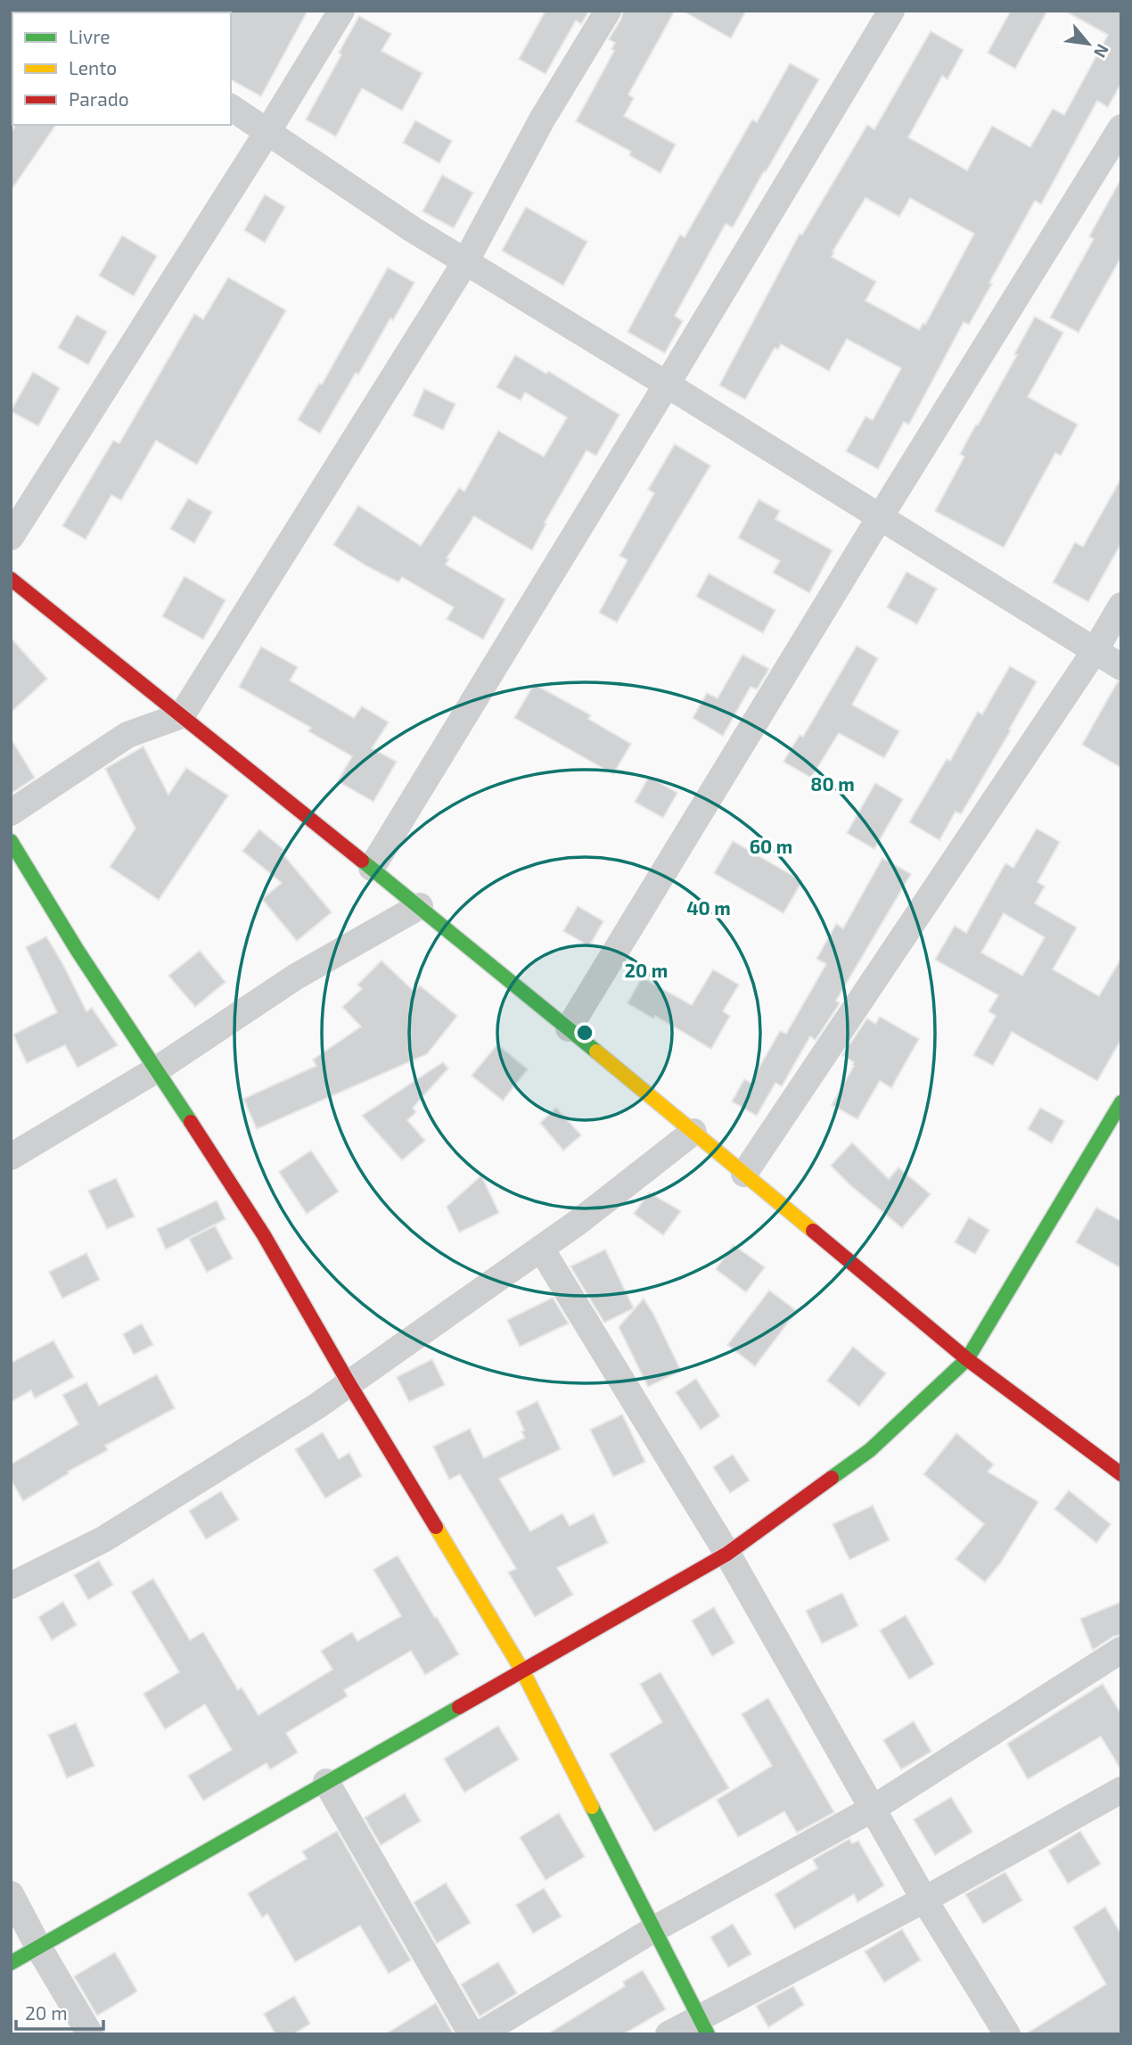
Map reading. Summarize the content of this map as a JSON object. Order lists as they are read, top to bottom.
{
  "legend": ["Livre", "Lento", "Parado"],
  "scale_bar": "20 m",
  "north": "bottom right",
  "rings": [
    "80 m",
    "60 m",
    "40 m",
    "20 m"
  ]
}
